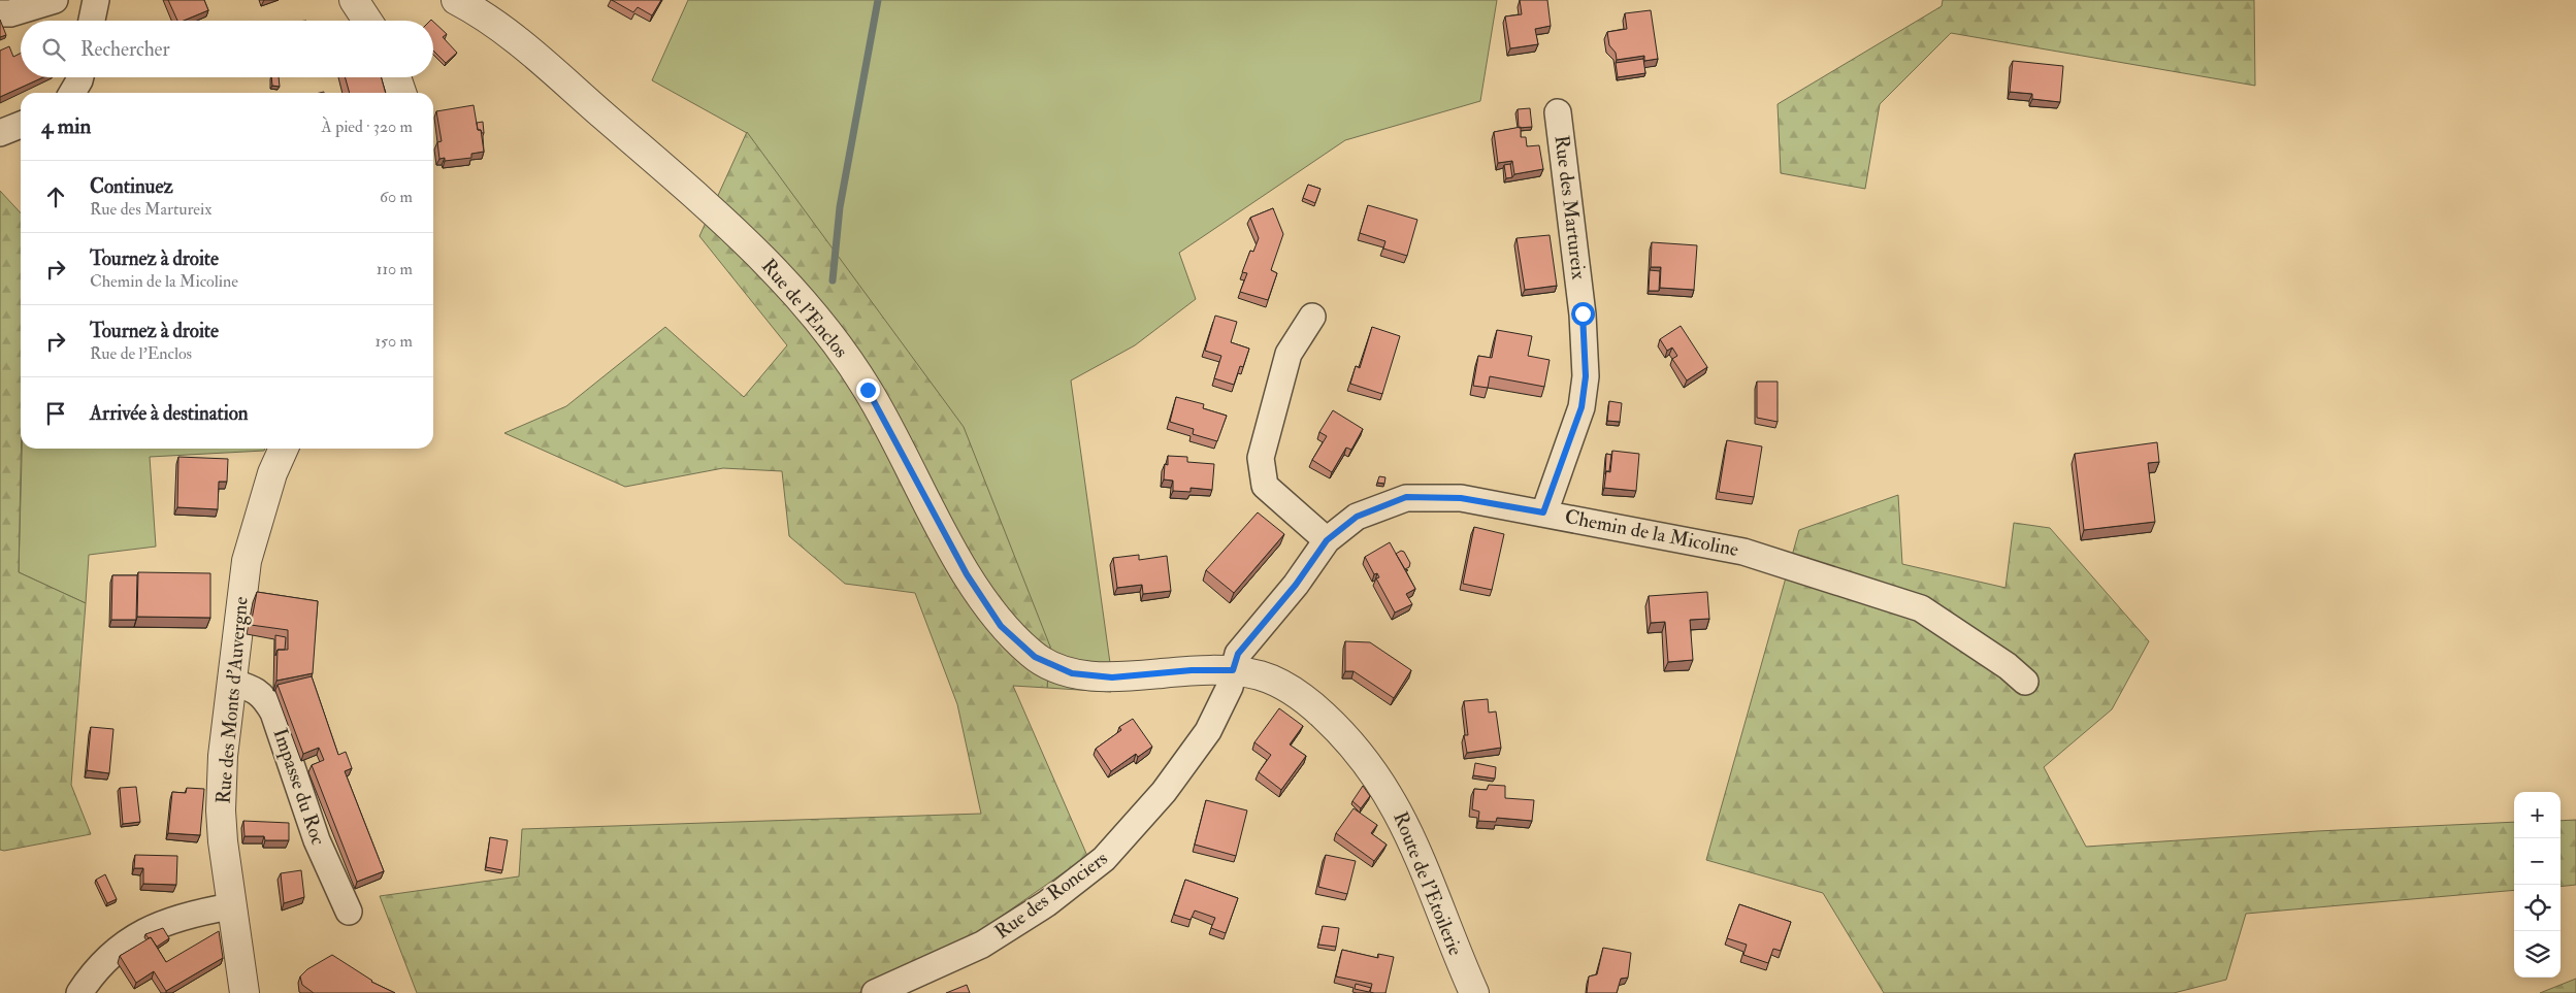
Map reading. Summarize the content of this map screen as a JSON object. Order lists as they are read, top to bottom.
{
  "streets": {
    "street": [
      "Rue des Martureix",
      "Rue de l'Enclos",
      "Chemin de la Micoline",
      "Rue des Monts d'Auvergne",
      "Impasse du Roc",
      "Route de l'Etoilerie",
      "Rue des Ronciers"
    ]
  },
  "crossings": [
    ["Rue des Martureix", "Chemin de la Micoline"],
    ["Rue de l'Enclos", "Chemin de la Micoline"],
    ["Rue de l'Enclos", "Route de l'Etoilerie"],
    ["Rue de l'Enclos", "Rue des Ronciers"],
    ["Chemin de la Micoline", "Route de l'Etoilerie"],
    ["Chemin de la Micoline", "Rue des Ronciers"],
    ["Rue des Monts d'Auvergne", "Impasse du Roc"],
    ["Route de l'Etoilerie", "Rue des Ronciers"]
  ],
  "page": {
    "search": "Rechercher",
    "heading": ["4 min", "À pied · 320 m"],
    "list": [
      ["Continuez", "Rue des Martureix", "60 m"],
      ["Tournez à droite", "Chemin de la Micoline", "110 m"],
      ["Tournez à droite", "Rue de l'Enclos", "150 m"],
      "Arrivée à destination"
    ],
    "map_buttons": ["+", "−"]
  }
}
